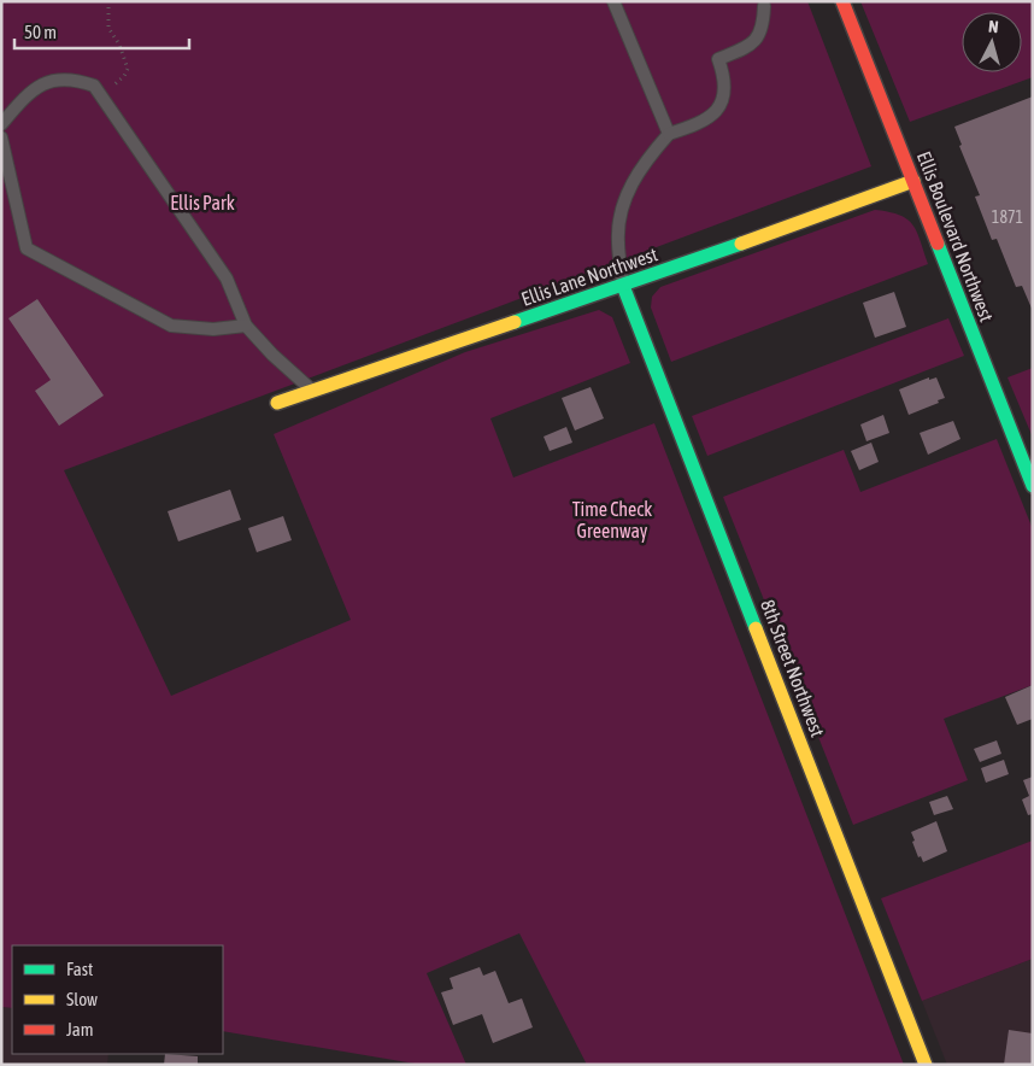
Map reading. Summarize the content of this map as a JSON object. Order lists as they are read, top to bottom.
{
  "streets": {
    "street": ["Ellis Boulevard Northwest", "Ellis Lane Northwest", "8th Street Northwest"]
  },
  "crossings": [
    ["Ellis Boulevard Northwest", "Ellis Lane Northwest"],
    ["Ellis Lane Northwest", "8th Street Northwest"]
  ],
  "parks": ["Ellis Park", "Time Check Greenway"],
  "house_numbers": ["1871"],
  "legend": ["Fast", "Slow", "Jam"],
  "scale_bar": "50 m",
  "north": "top"
}
